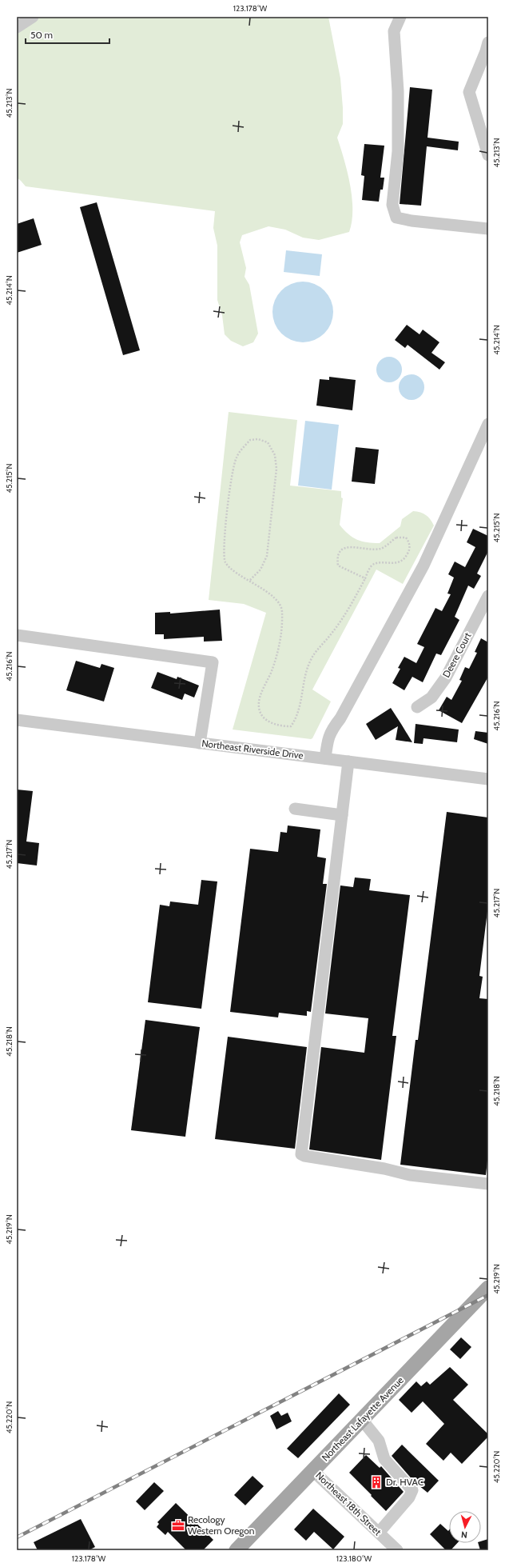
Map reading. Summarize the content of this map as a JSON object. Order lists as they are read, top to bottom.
{
  "streets": {
    "main road": ["Northeast Lafayette Avenue"],
    "street": ["Deere Court", "Northeast Riverside Drive", "Northeast 18th Street"]
  },
  "crossings": [
    ["Northeast Lafayette Avenue", "Northeast 18th Street"]
  ],
  "places": {
    "building": ["Dr. HVAC"],
    "office": ["Recology Western Oregon"]
  },
  "scale_bar": "50 m",
  "north": "bottom",
  "coordinates": [
    "123.178°W",
    "45.213°N",
    "45.214°N",
    "45.215°N",
    "45.216°N",
    "45.217°N",
    "45.218°N",
    "45.219°N",
    "45.220°N",
    "123.180°W"
  ]
}
